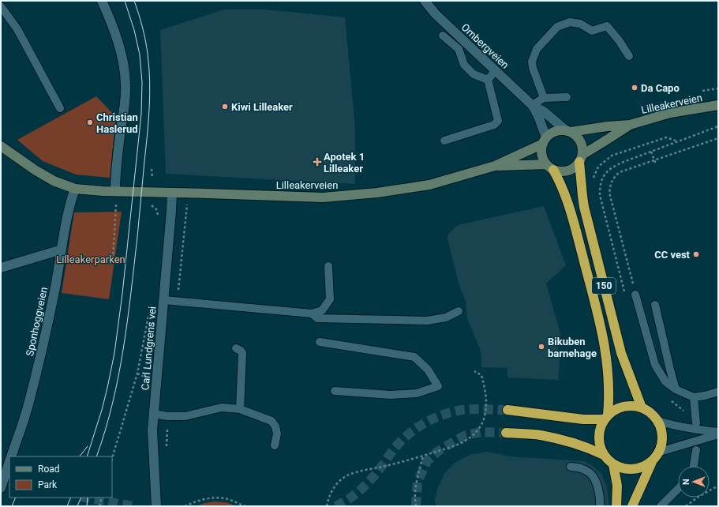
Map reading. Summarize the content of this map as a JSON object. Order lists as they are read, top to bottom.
{
  "streets": {
    "highway": ["150"],
    "main road": ["Lilleakerveien"],
    "street": ["Ombergveien", "Sponhoggveien", "Carl Lundgrens vei"]
  },
  "crossings": [
    ["Ombergveien", "Lilleakerveien"],
    ["Ombergveien", "150"],
    ["Lilleakerveien", "150"],
    ["Lilleakerveien", "Sponhoggveien"],
    ["Lilleakerveien", "Carl Lundgrens vei"]
  ],
  "parks": ["Lilleakerparken"],
  "places": {
    "other": [
      "Da Capo",
      "Kiwi Lilleaker",
      "Christian Haslerud",
      "CC vest",
      "Bikuben barnehage"
    ],
    "health": ["Apotek 1 Lilleaker"]
  },
  "legend": ["Road", "Park"],
  "north": "left"
}
